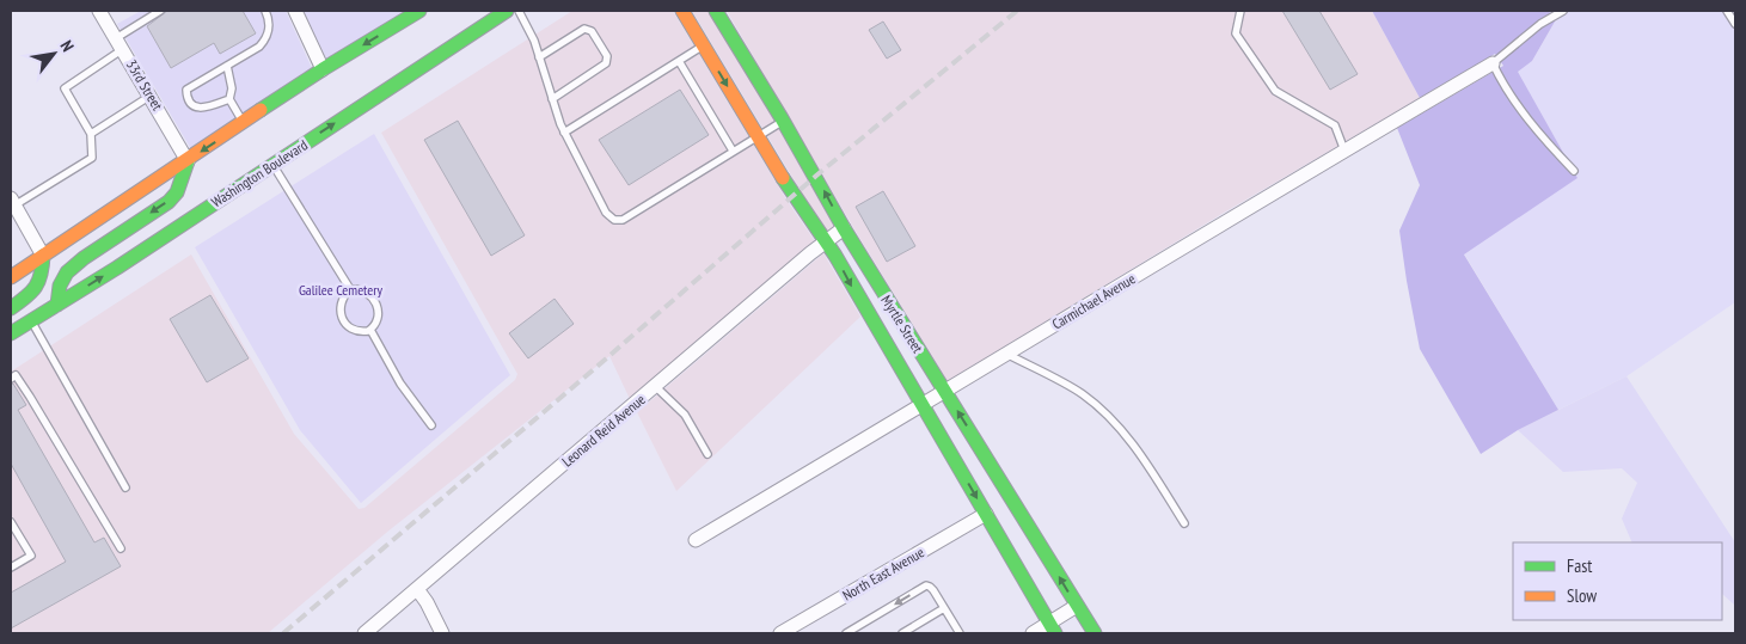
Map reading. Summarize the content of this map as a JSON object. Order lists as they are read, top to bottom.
{
  "streets": {
    "street": [
      "33rd Street",
      "Washington Boulevard",
      "Carmichael Avenue",
      "Myrtle Street",
      "Leonard Reid Avenue",
      "North East Avenue"
    ]
  },
  "crossings": [
    ["Carmichael Avenue", "Myrtle Street"],
    ["Myrtle Street", "Leonard Reid Avenue"],
    ["Myrtle Street", "North East Avenue"]
  ],
  "parks": ["Galilee Cemetery"],
  "legend": ["Fast", "Slow"],
  "north": "top right"
}
